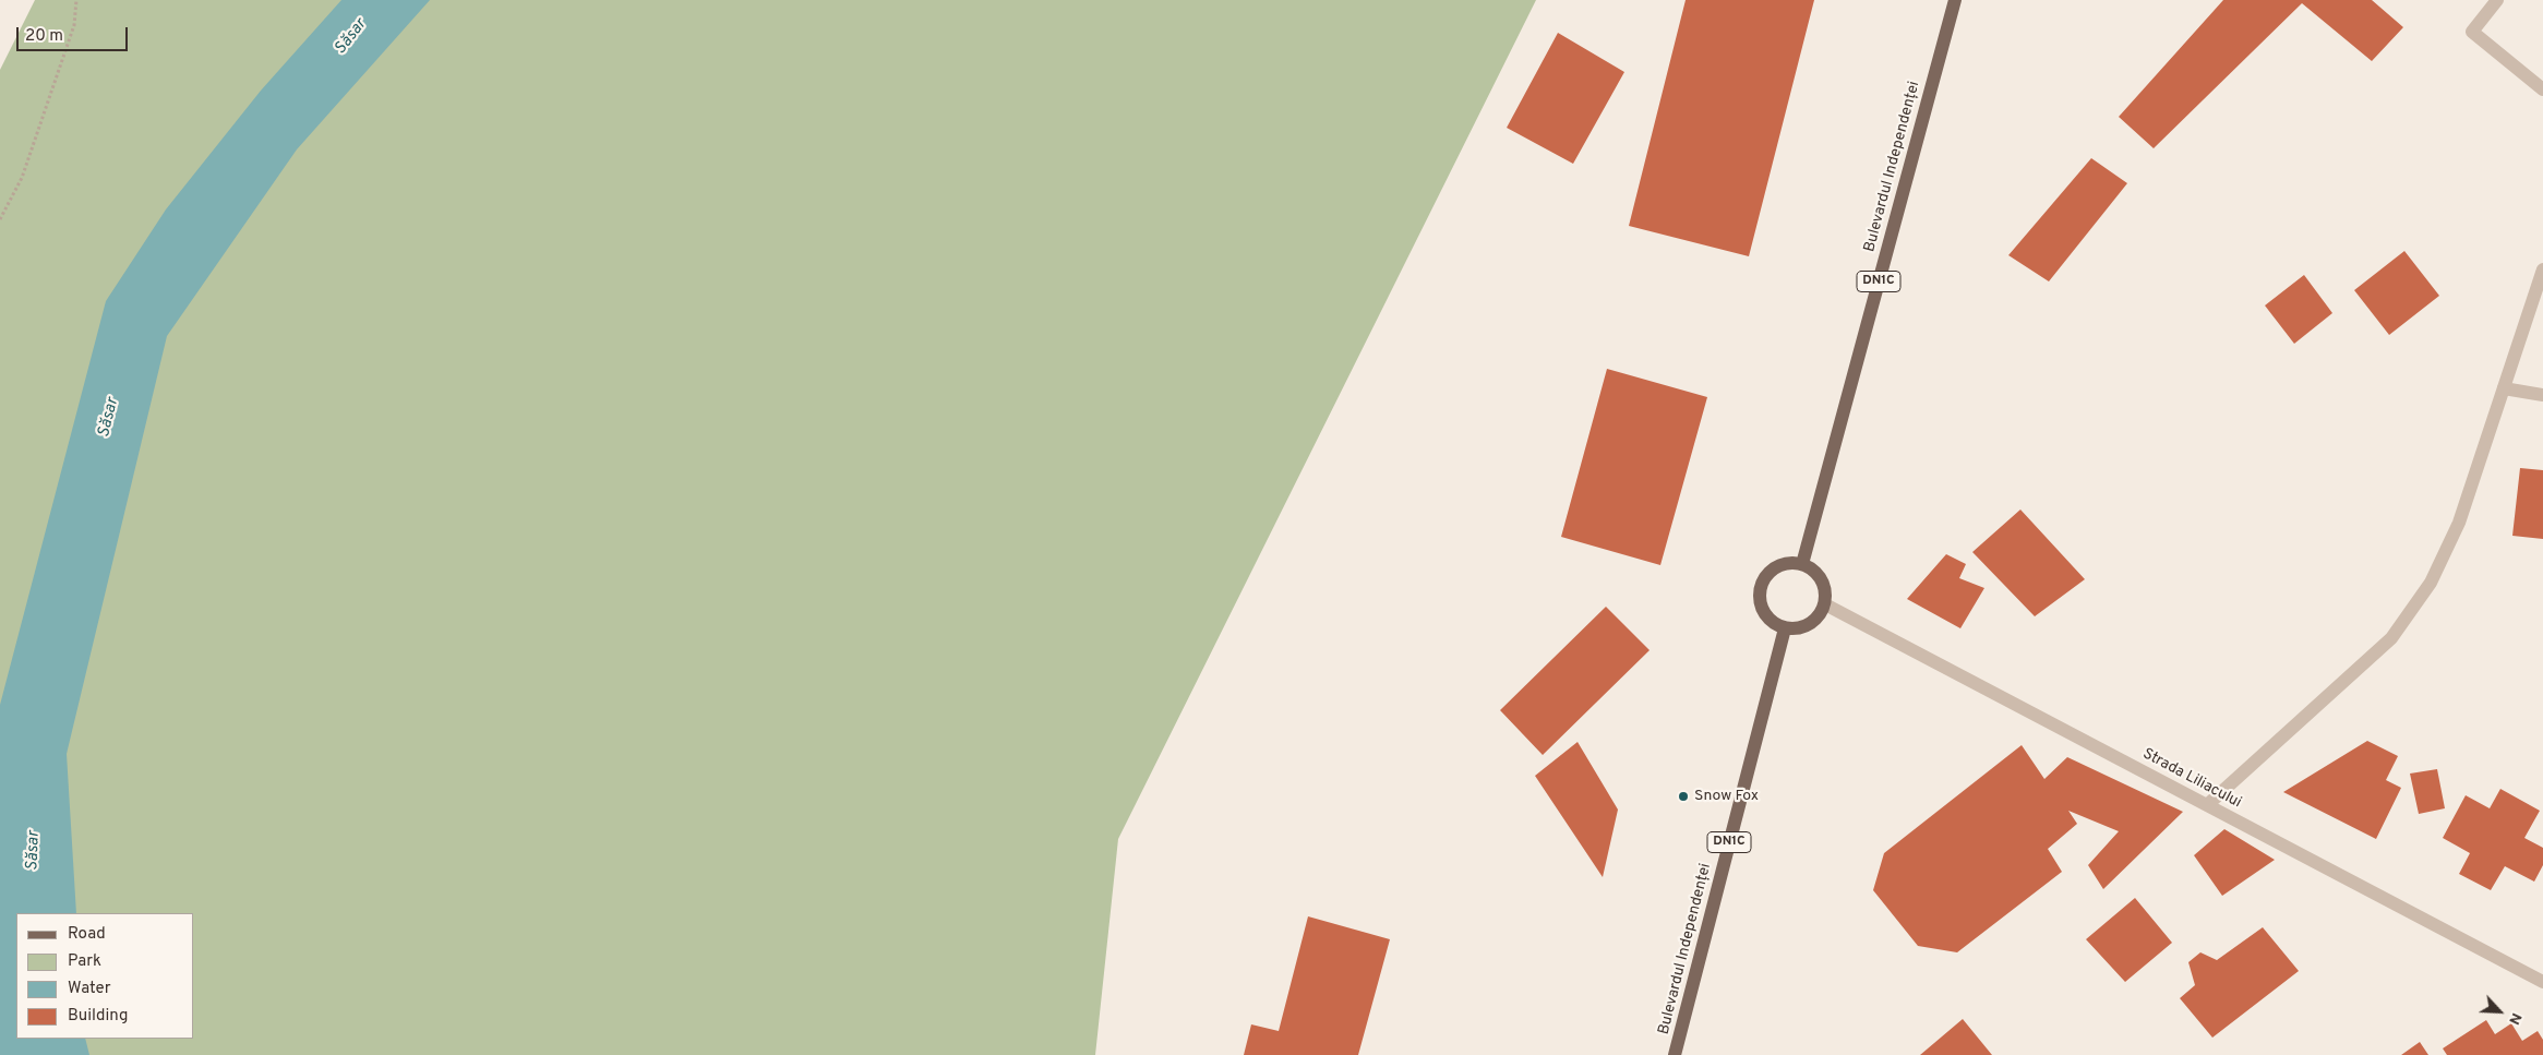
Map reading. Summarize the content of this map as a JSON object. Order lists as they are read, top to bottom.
{
  "streets": {
    "main road": ["Bulevardul Independenței", "DN1C"],
    "street": ["Strada Liliacului"]
  },
  "crossings": [
    ["Bulevardul Independenței", "Strada Liliacului"]
  ],
  "water": ["Săsar"],
  "places": ["Snow Fox"],
  "legend": [
    "Road",
    "Park",
    "Water",
    "Building"
  ],
  "scale_bar": "20 m",
  "north": "bottom right"
}
